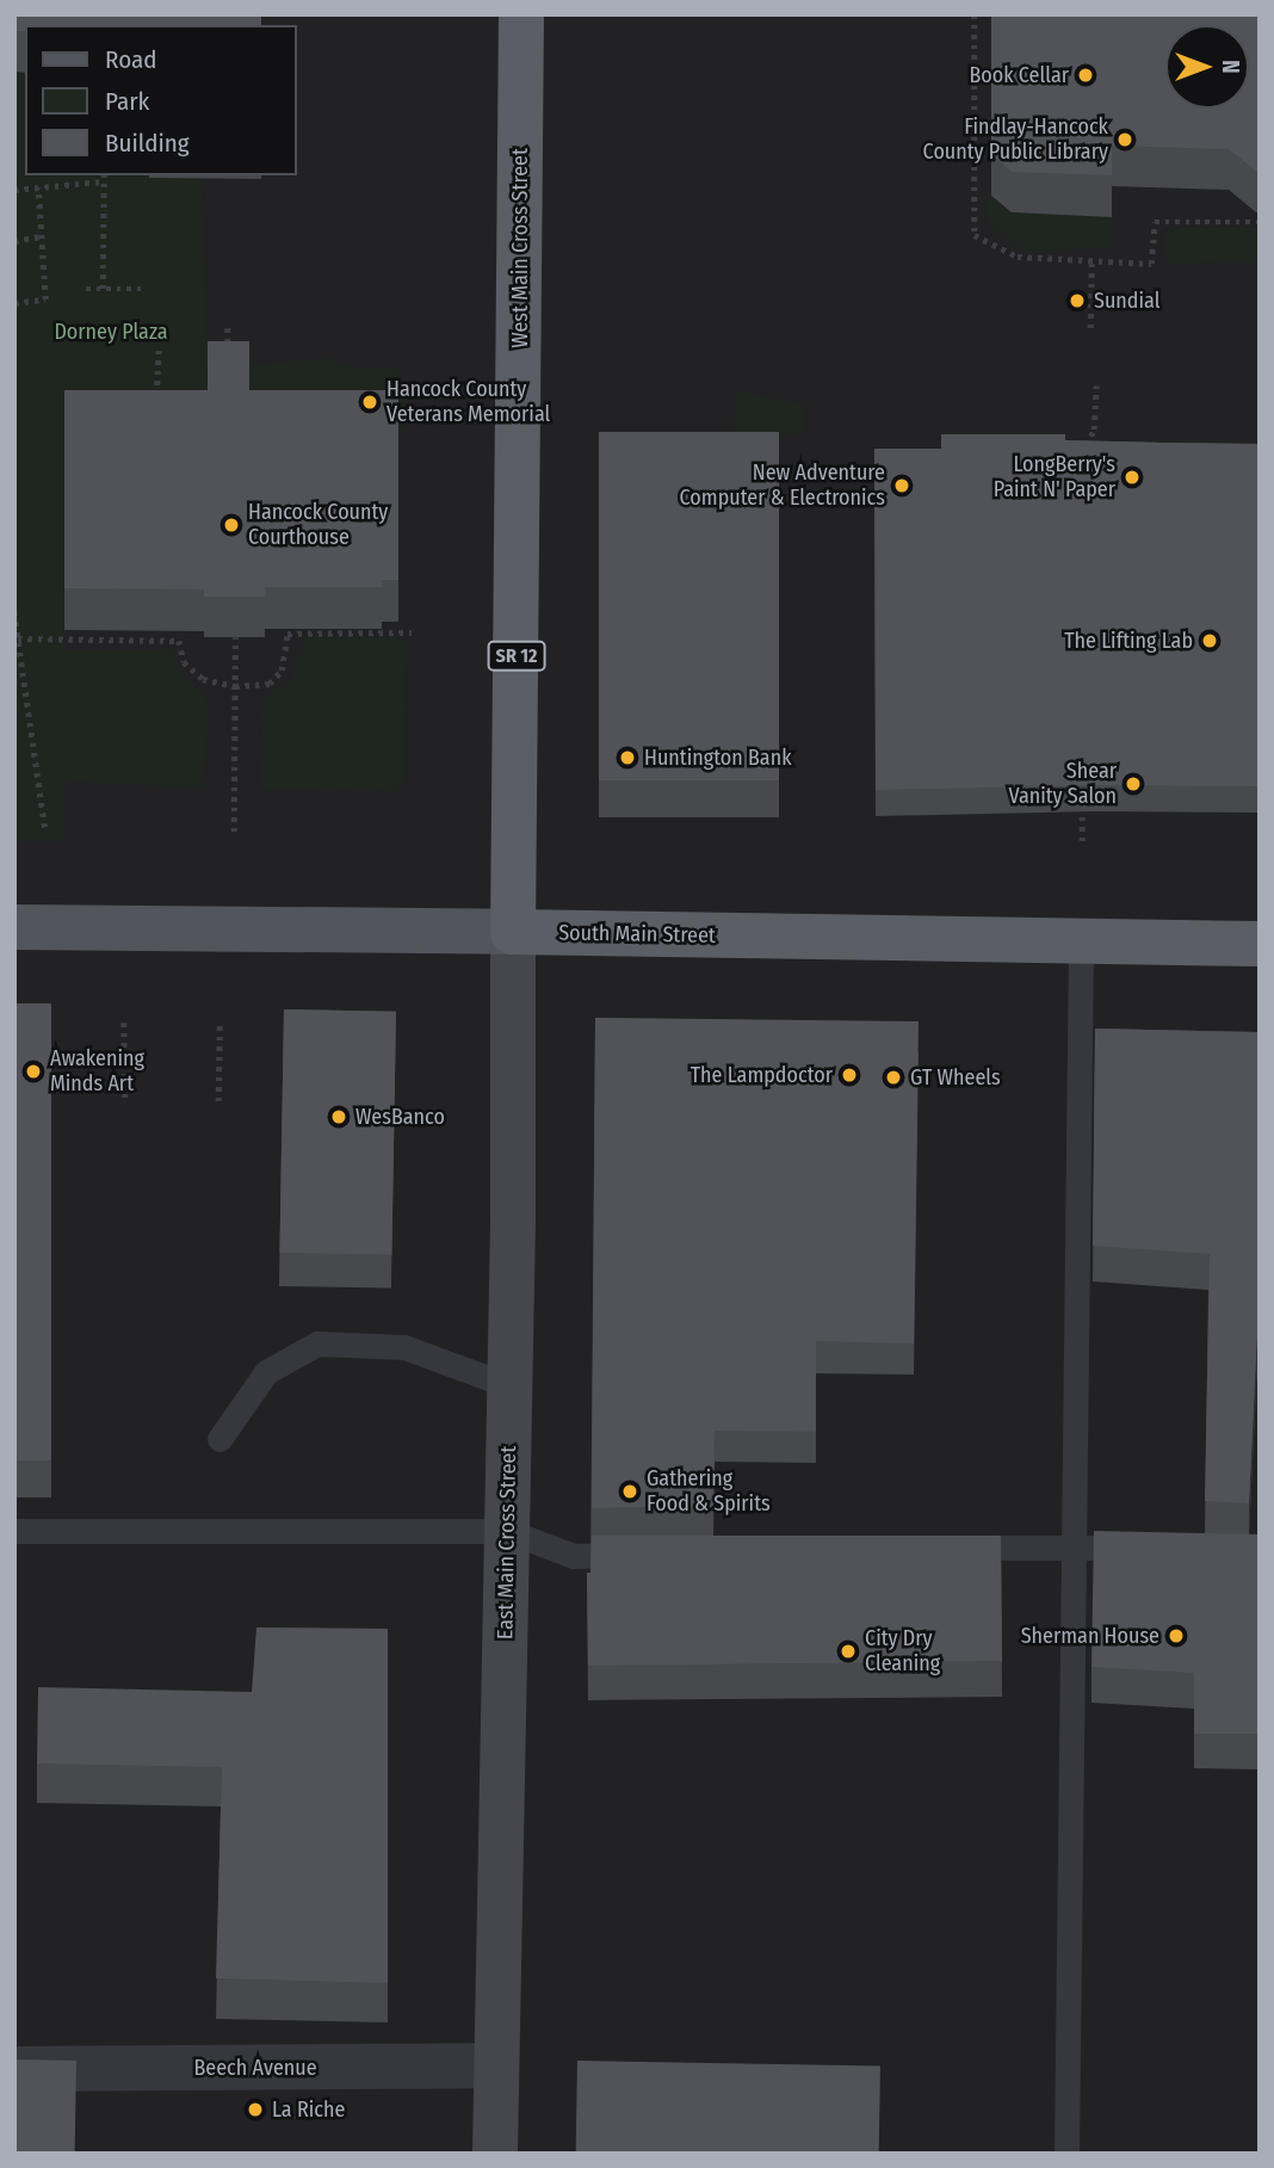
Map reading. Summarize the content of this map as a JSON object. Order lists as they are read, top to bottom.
{
  "streets": {
    "highway": ["West Main Cross Street", "SR 12", "South Main Street"],
    "main road": ["East Main Cross Street"],
    "street": ["Beech Avenue"]
  },
  "crossings": [
    ["West Main Cross Street", "South Main Street"],
    ["West Main Cross Street", "East Main Cross Street"],
    ["South Main Street", "East Main Cross Street"],
    ["East Main Cross Street", "Beech Avenue"]
  ],
  "parks": ["Dorney Plaza"],
  "places": [
    "Book Cellar",
    "Findlay-Hancock County Public Library",
    "Sundial",
    "Hancock County Veterans Memorial",
    "LongBerry's Paint N' Paper",
    "New Adventure Computer & Electronics",
    "Hancock County Courthouse",
    "The Lifting Lab",
    "Huntington Bank",
    "Shear Vanity Salon",
    "Awakening Minds Art",
    "The Lampdoctor",
    "GT Wheels",
    "WesBanco",
    "Gathering Food & Spirits",
    "Sherman House",
    "City Dry Cleaning",
    "La Riche"
  ],
  "legend": ["Road", "Park", "Building"],
  "north": "right"
}
